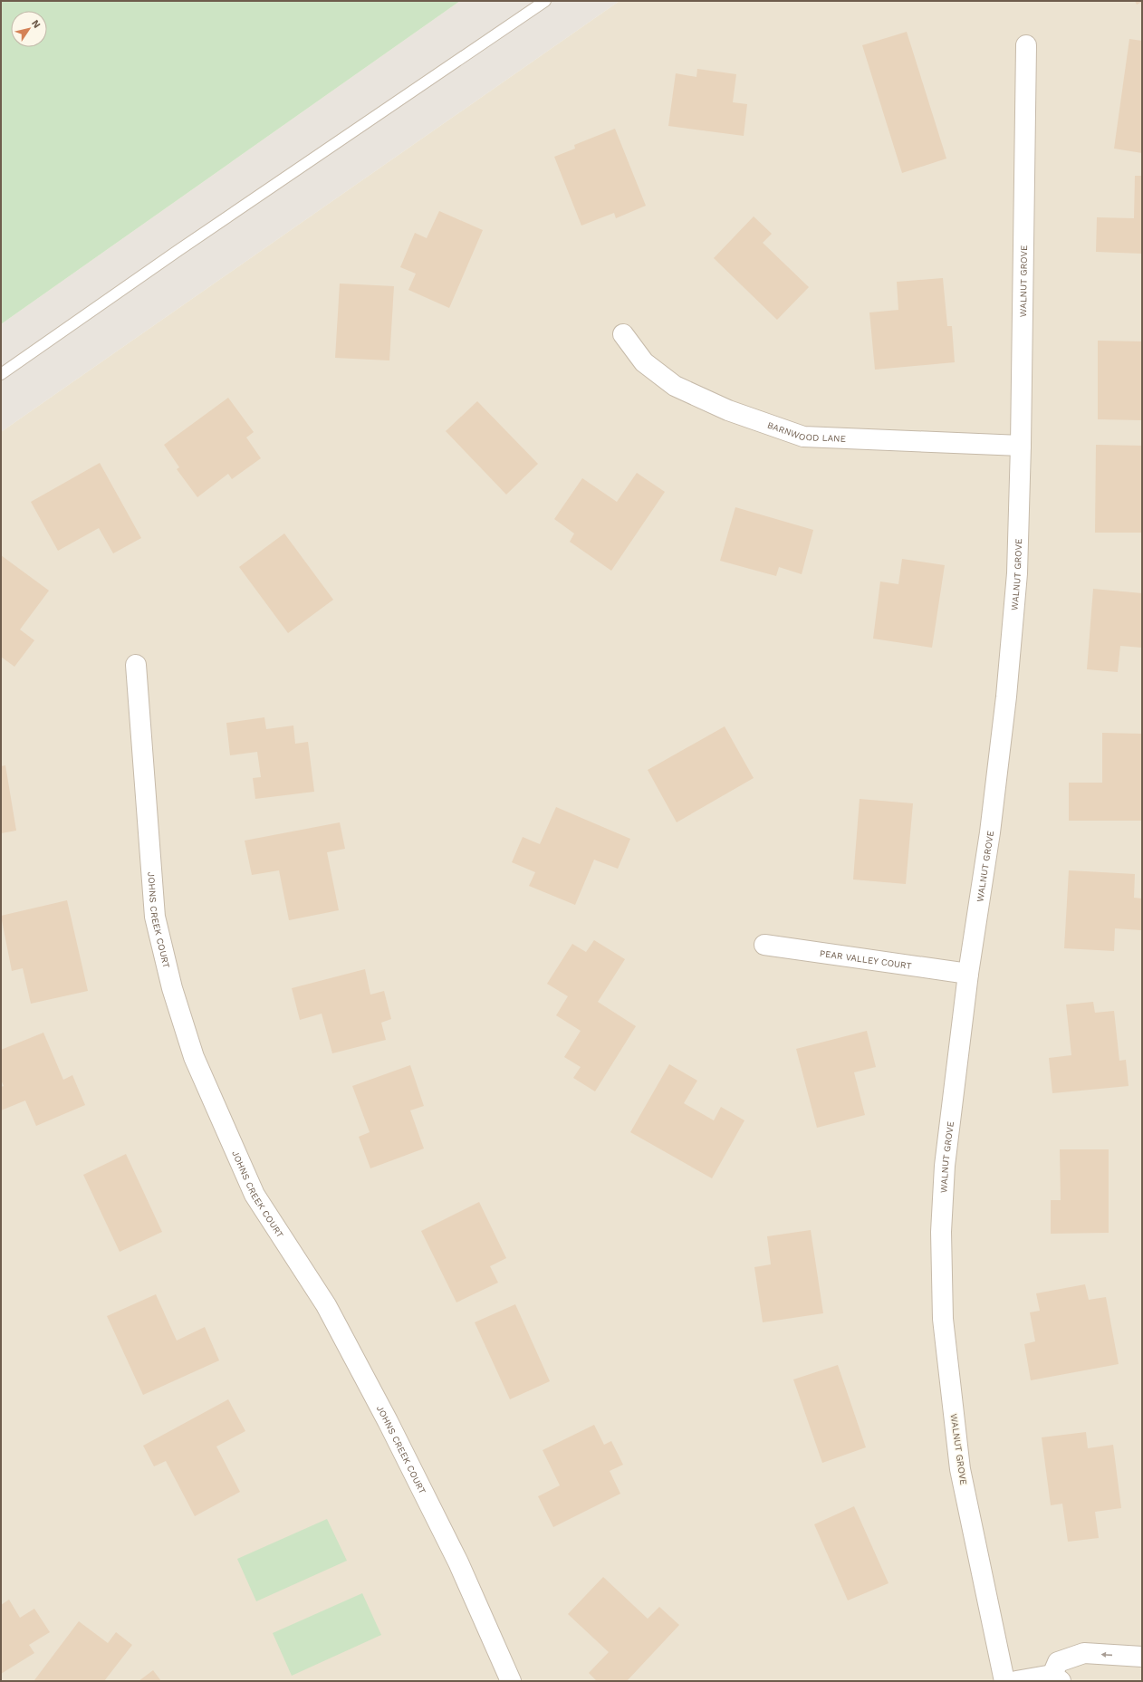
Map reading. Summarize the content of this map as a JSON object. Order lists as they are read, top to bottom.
{
  "streets": {
    "street": [
      "WALNUT GROVE",
      "BARNWOOD LANE",
      "JOHNS CREEK COURT",
      "PEAR VALLEY COURT"
    ]
  },
  "crossings": [
    ["WALNUT GROVE", "BARNWOOD LANE"],
    ["WALNUT GROVE", "PEAR VALLEY COURT"]
  ],
  "north": "top right"
}
